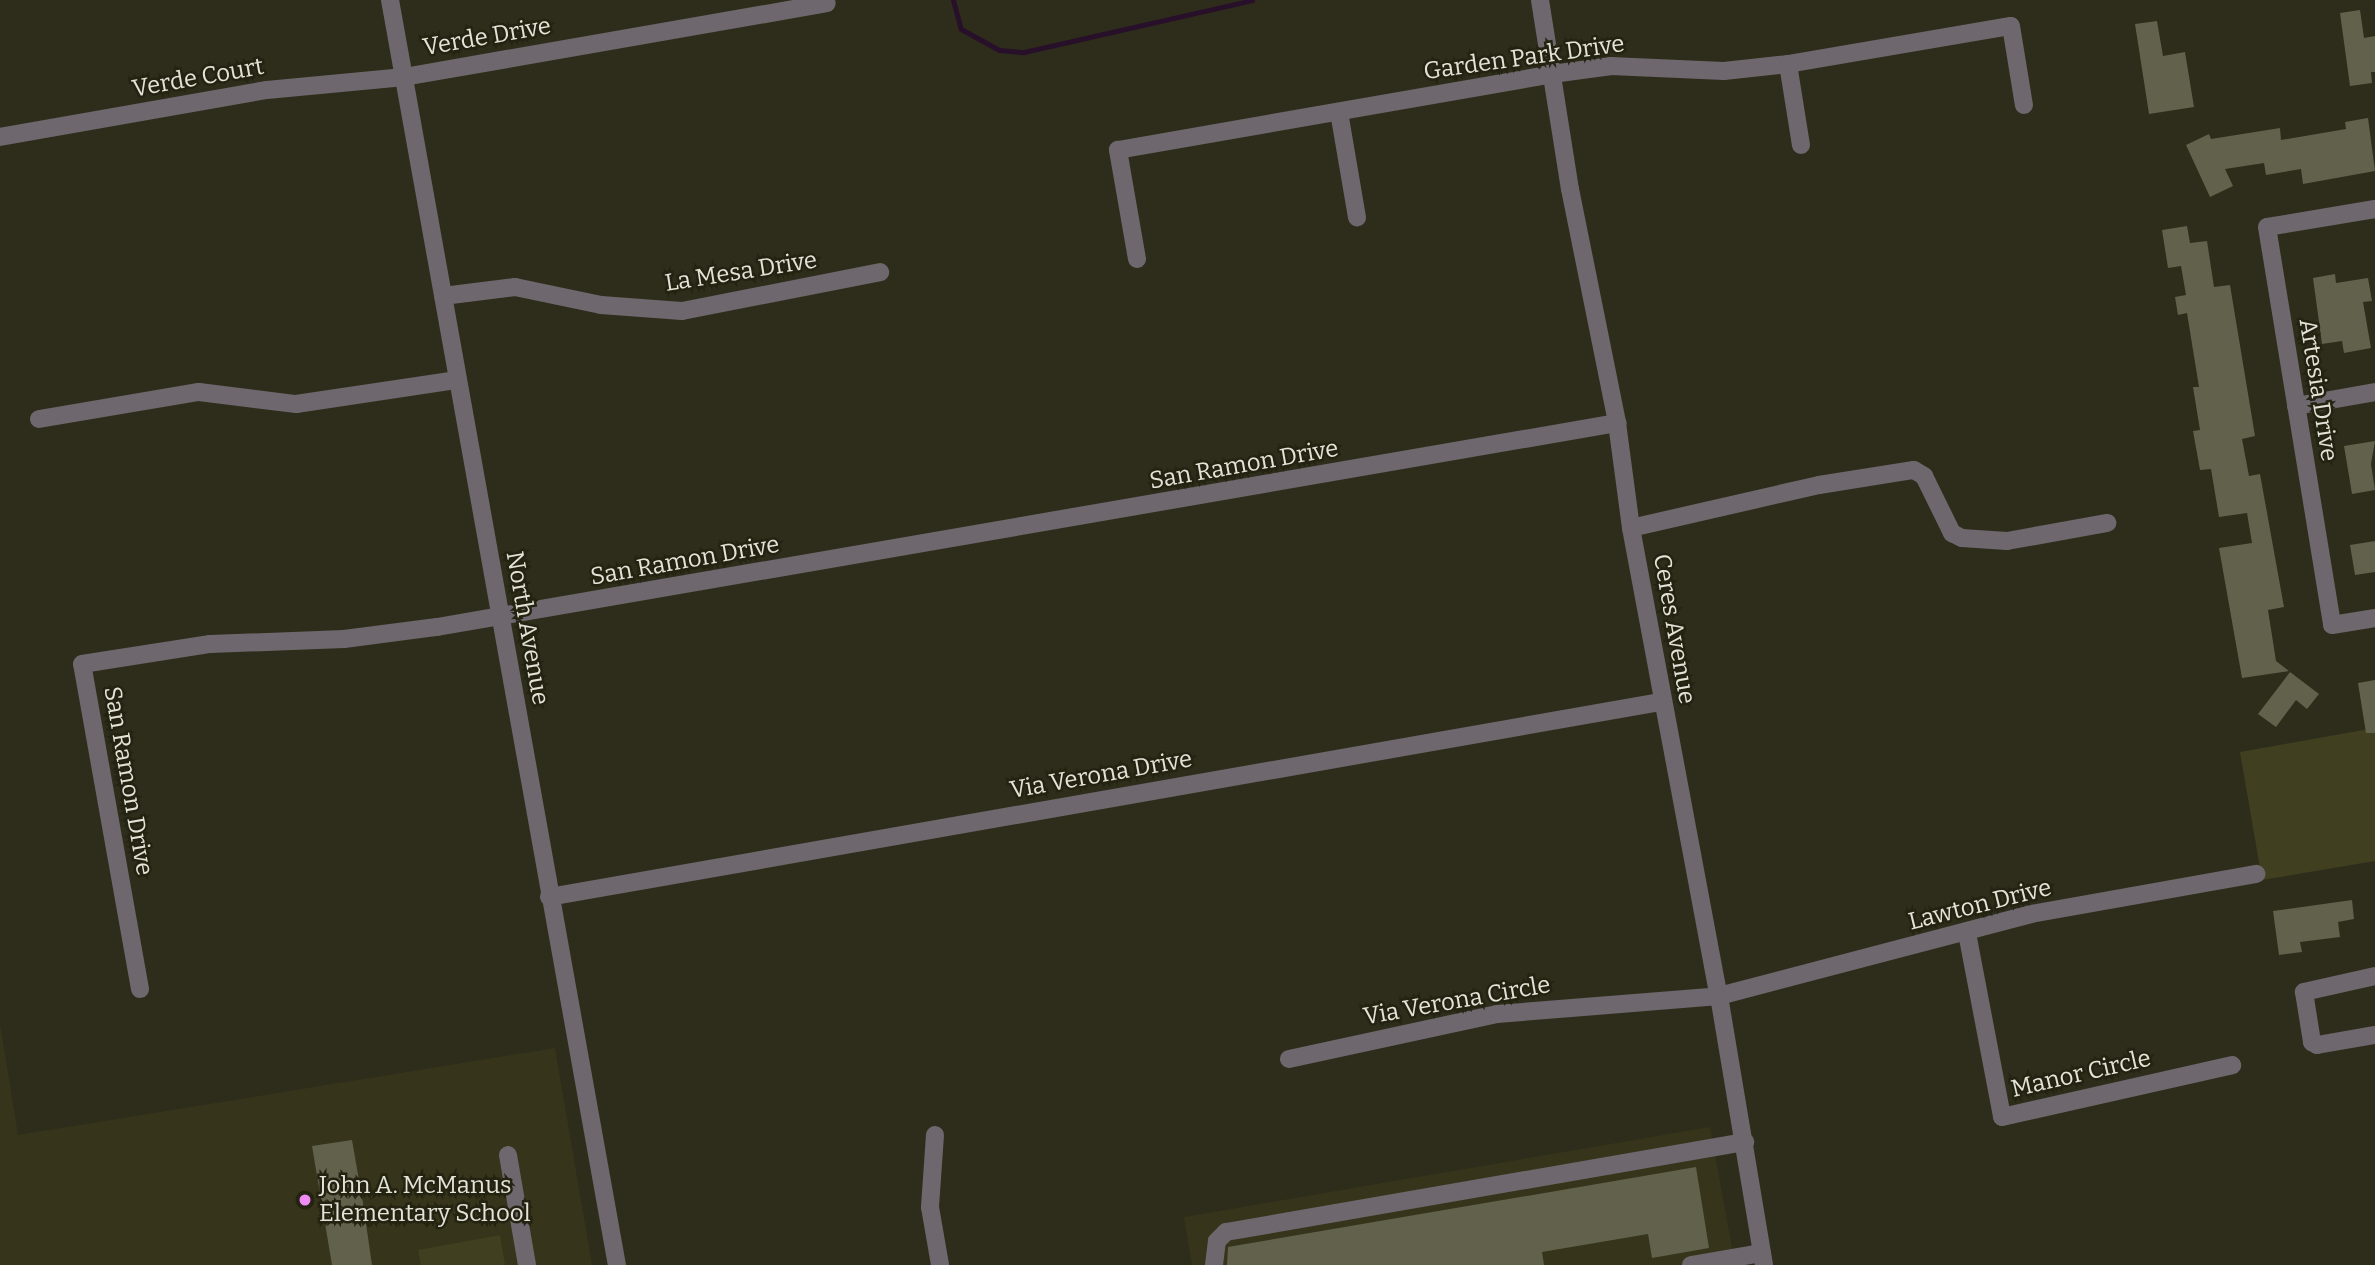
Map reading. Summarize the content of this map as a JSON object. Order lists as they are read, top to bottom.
{
  "streets": {
    "street": [
      "Verde Drive",
      "Garden Park Drive",
      "Verde Court",
      "La Mesa Drive",
      "Artesia Drive",
      "San Ramon Drive",
      "North Avenue",
      "Ceres Avenue",
      "Via Verona Drive",
      "Lawton Drive",
      "Via Verona Circle",
      "Manor Circle"
    ]
  },
  "crossings": [
    ["Verde Drive", "Verde Court"],
    ["Verde Drive", "North Avenue"],
    ["Garden Park Drive", "Ceres Avenue"],
    ["Verde Court", "North Avenue"],
    ["La Mesa Drive", "North Avenue"],
    ["San Ramon Drive", "North Avenue"],
    ["San Ramon Drive", "Ceres Avenue"],
    ["North Avenue", "Via Verona Drive"],
    ["Ceres Avenue", "Via Verona Drive"],
    ["Ceres Avenue", "Lawton Drive"],
    ["Ceres Avenue", "Via Verona Circle"],
    ["Lawton Drive", "Via Verona Circle"],
    ["Lawton Drive", "Manor Circle"]
  ],
  "places": ["John A. McManus Elementary School"]
}
